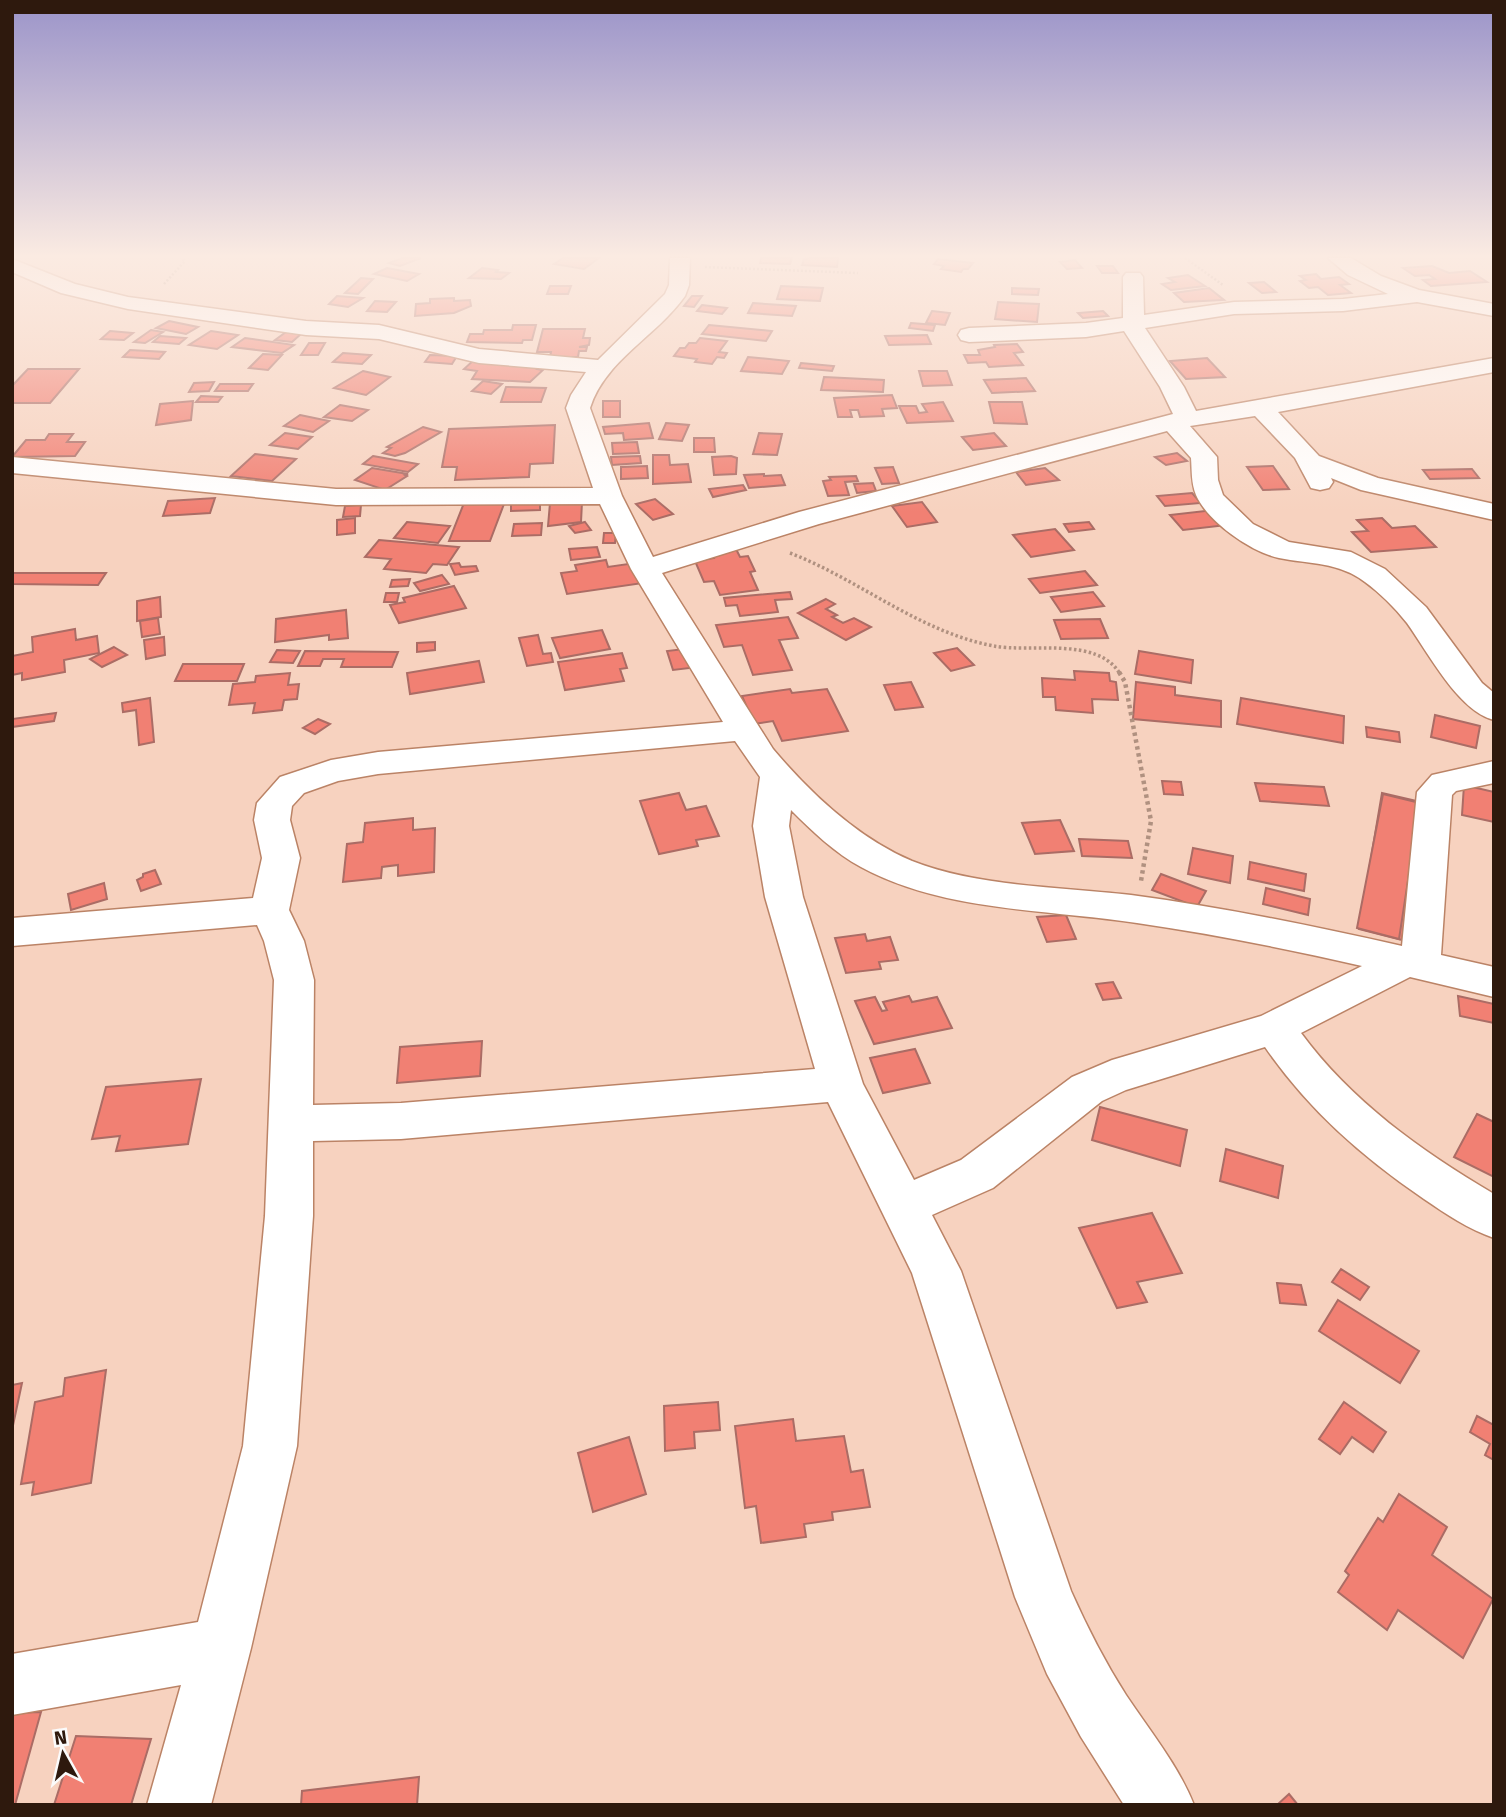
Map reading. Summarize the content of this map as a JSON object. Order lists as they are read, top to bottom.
{
  "north": "top"
}
